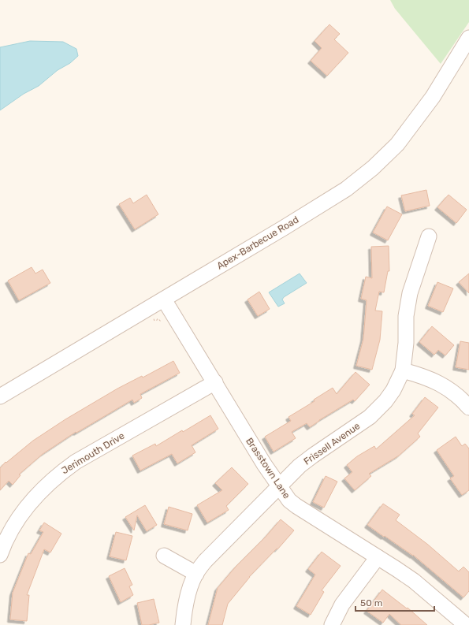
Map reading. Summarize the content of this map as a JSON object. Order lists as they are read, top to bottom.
{
  "streets": {
    "street": [
      "Apex-Barbecue Road",
      "Frissell Avenue",
      "Jerimouth Drive",
      "Brasstown Lane"
    ]
  },
  "crossings": [
    ["Apex-Barbecue Road", "Brasstown Lane"],
    ["Frissell Avenue", "Brasstown Lane"],
    ["Jerimouth Drive", "Brasstown Lane"]
  ],
  "scale_bar": "50 m"
}
